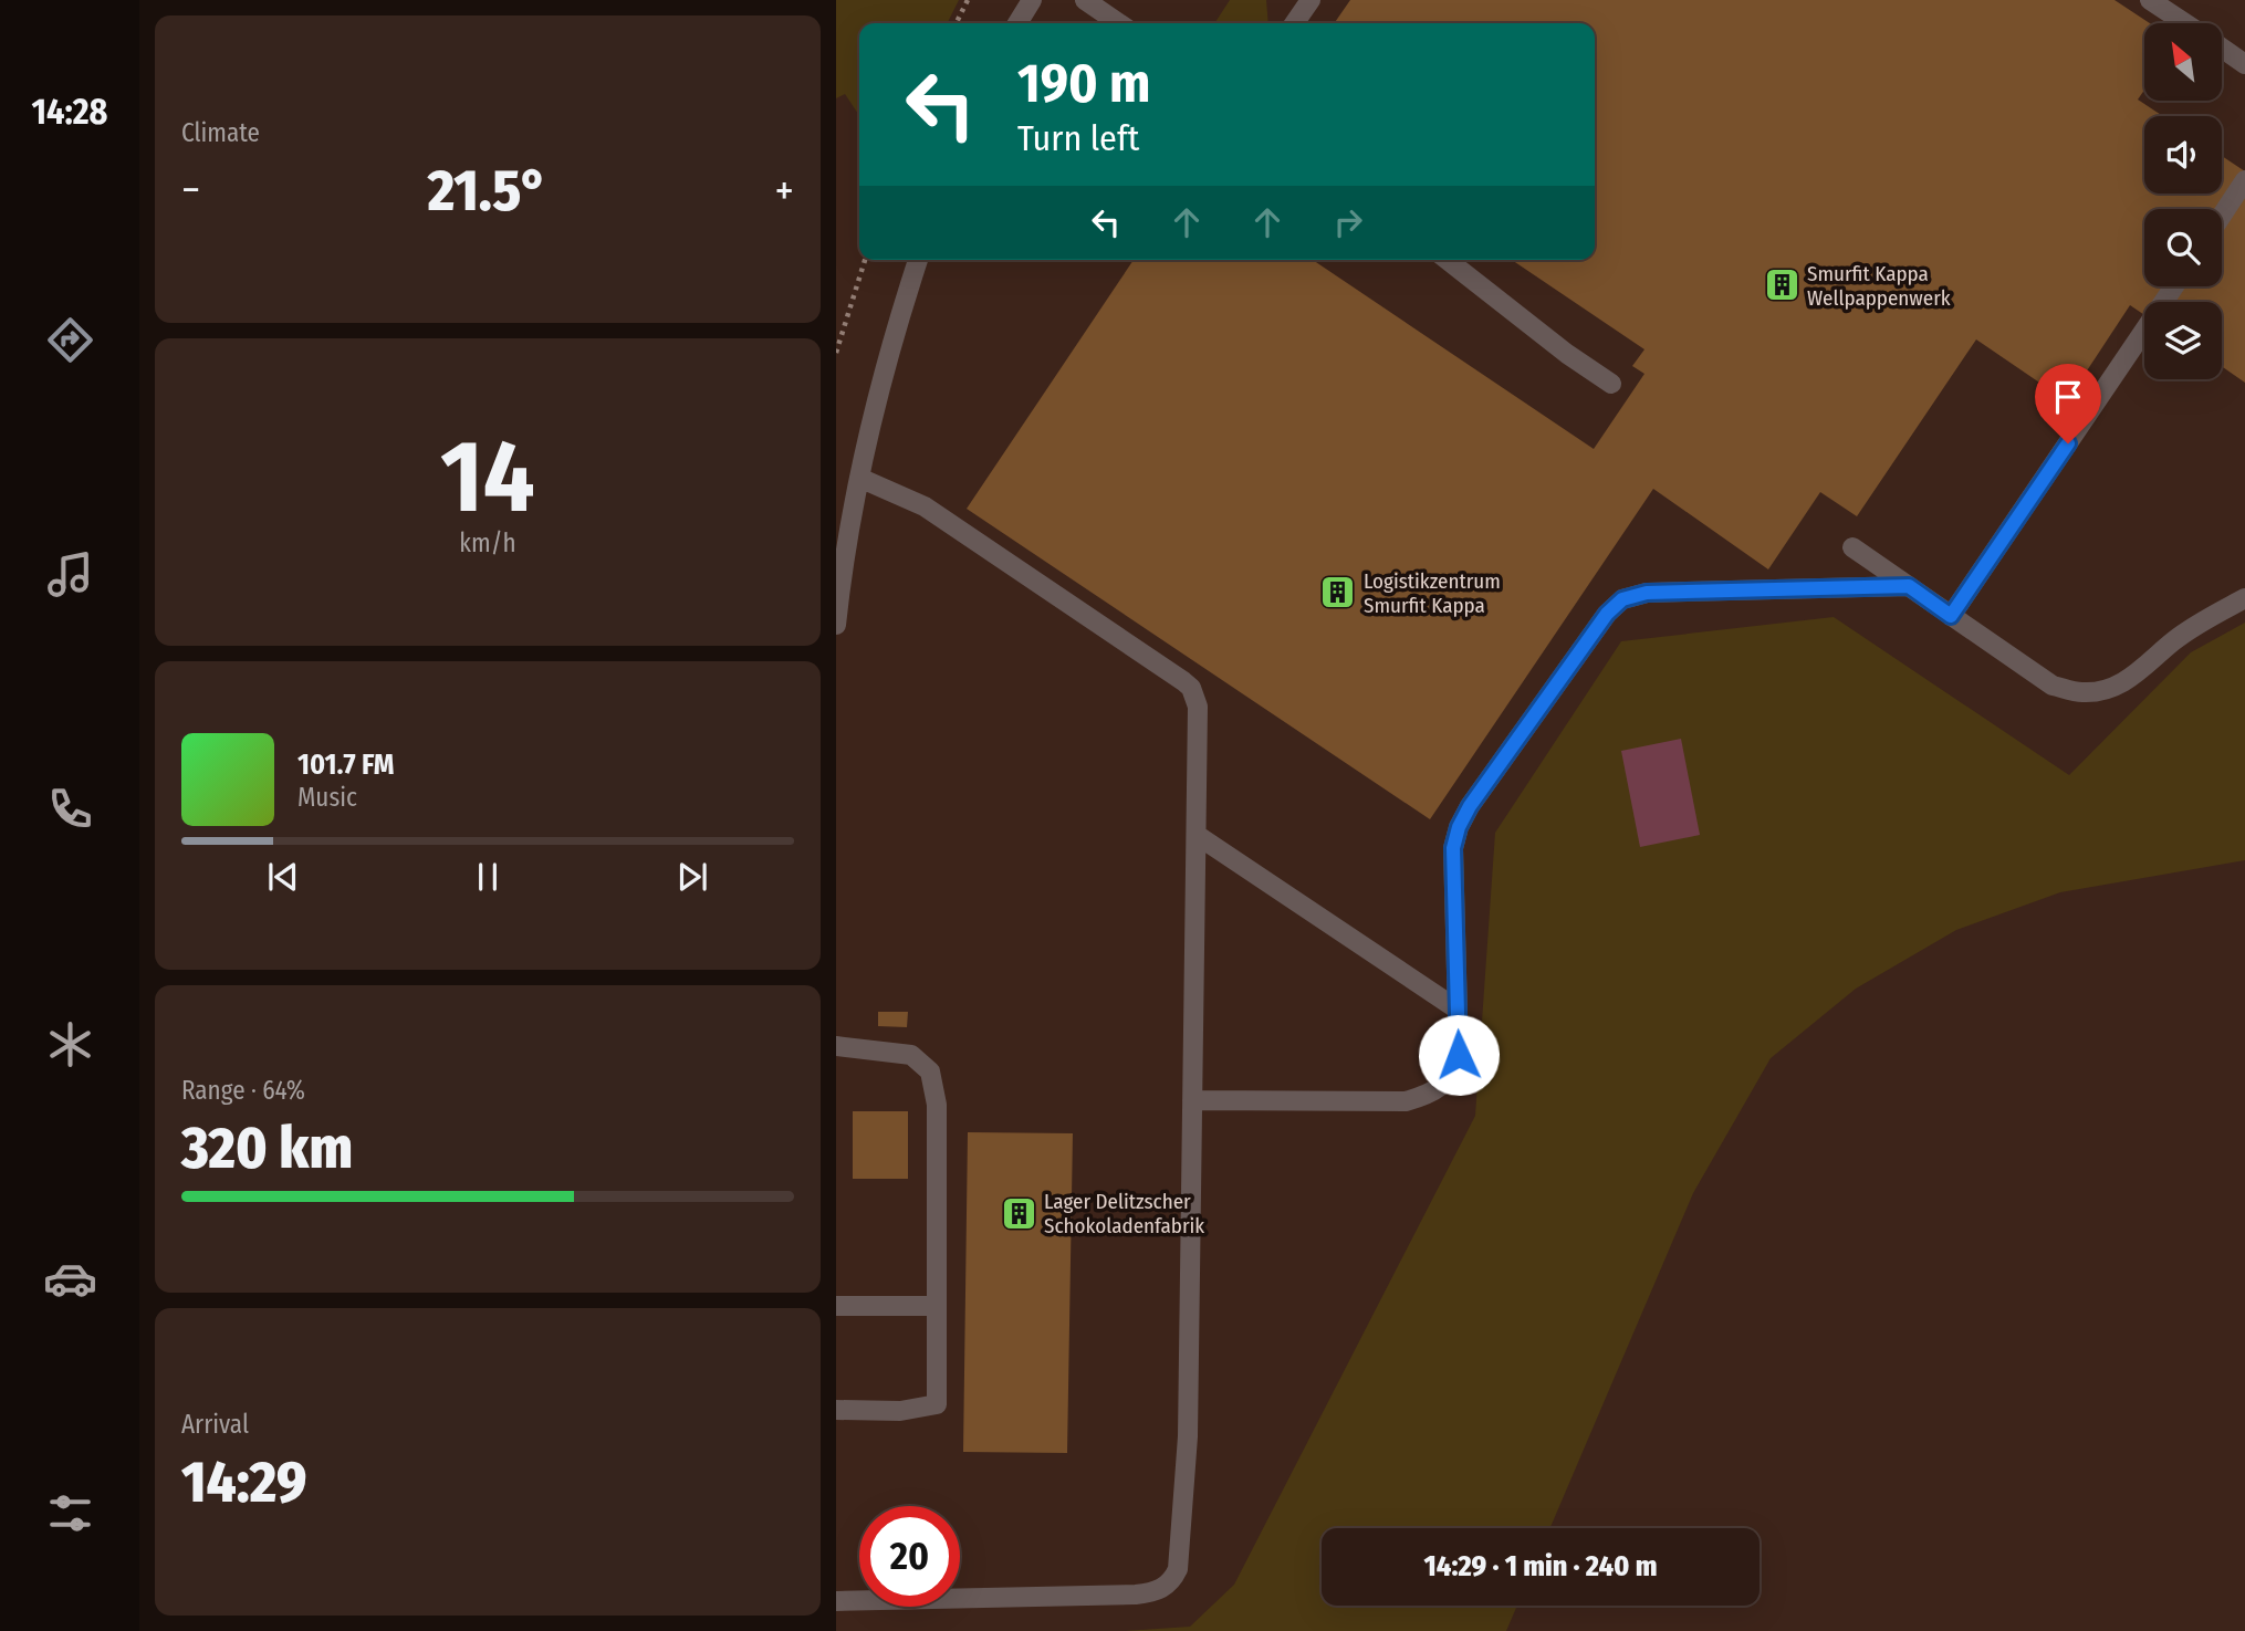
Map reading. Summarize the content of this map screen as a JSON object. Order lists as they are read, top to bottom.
{
  "places": {
    "building": ["Smurfit Kappa Wellpappenwerk", "Logistikzentrum Smurfit Kappa", "Lager Delitzscher Schokoladenfabrik"]
  },
  "north": "top left",
  "page": {
    "tabs": "14:28",
    "tile": [
      "Climate",
      ["14", "km/h"],
      ["Range · 64%", "320 km"],
      ["Arrival", "14:29"]
    ],
    "turn": ["190 m", "Turn left"],
    "heat": ["−", "21.5°", "+"],
    "song": ["101.7 FM", "Music"],
    "limit": "20",
    "trip": "14:29 · 1 min · 240 m"
  }
}
